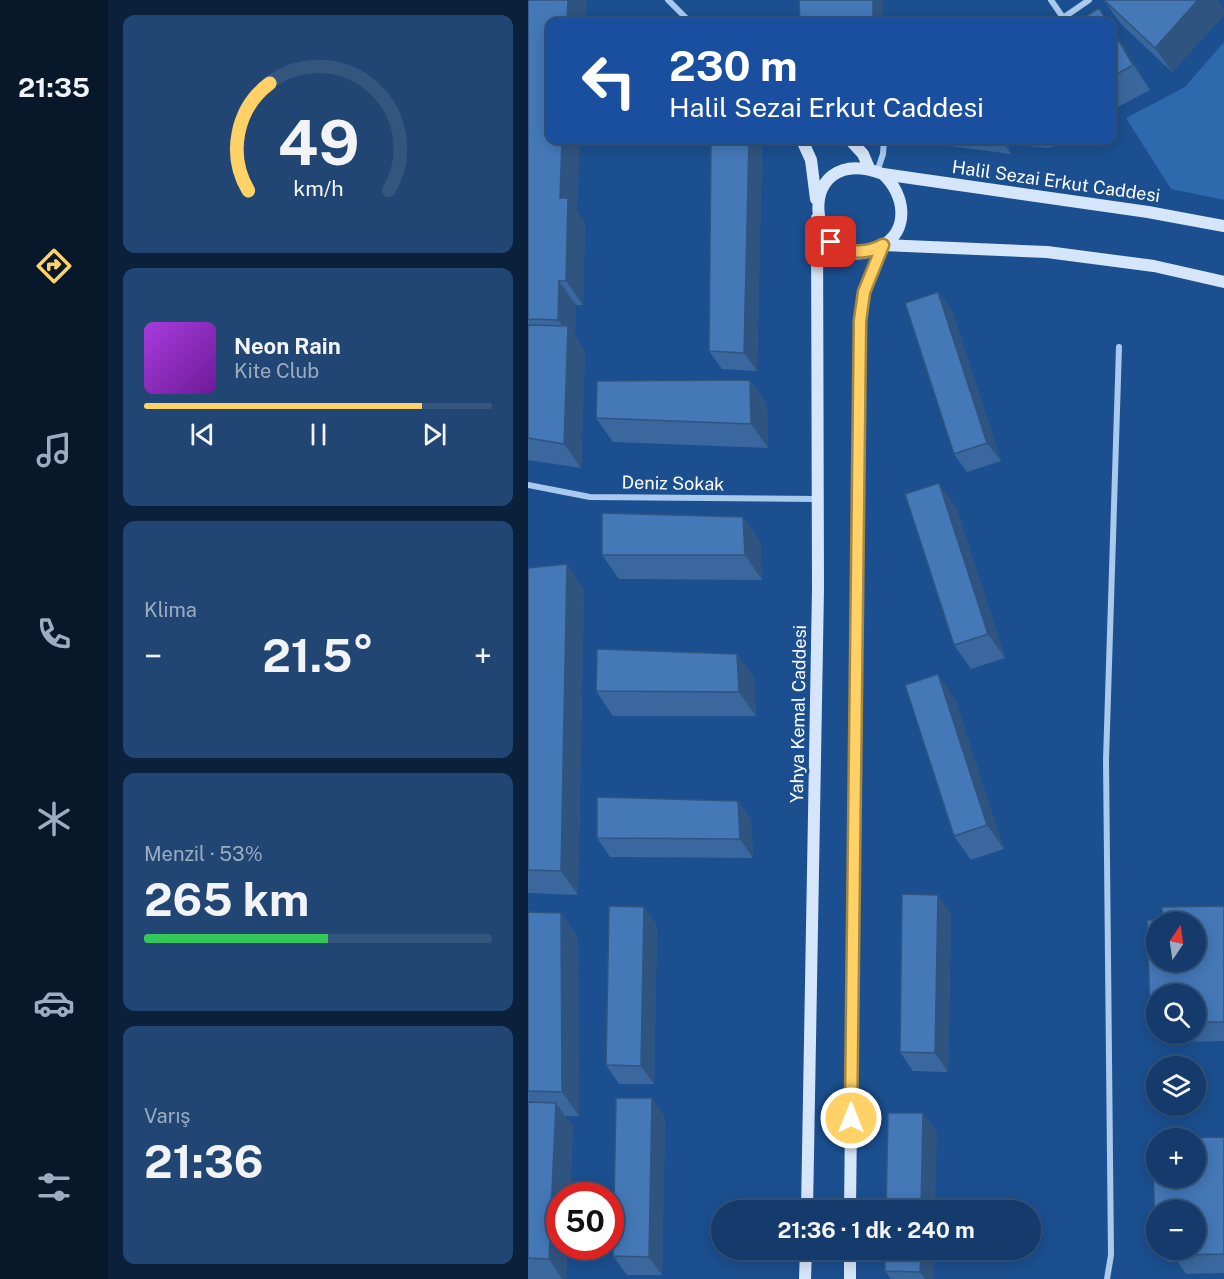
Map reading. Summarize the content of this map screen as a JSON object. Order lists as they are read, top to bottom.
{
  "streets": {
    "main road": ["Halil Sezai Erkut Caddesi", "Yahya Kemal Caddesi"],
    "street": ["Deniz Sokak"]
  },
  "crossings": [
    ["Halil Sezai Erkut Caddesi", "Yahya Kemal Caddesi"],
    ["Deniz Sokak", "Yahya Kemal Caddesi"]
  ],
  "north": "top",
  "page": {
    "tabs": "21:35",
    "turn": ["230 m", "Halil Sezai Erkut Caddesi"],
    "song": ["Neon Rain", "Kite Club"],
    "tile": [
      "Klima",
      ["Menzil · 53%", "265 km"],
      ["Varış", "21:36"]
    ],
    "heat": ["−", "21.5°", "+"],
    "map_buttons": ["+", "−"],
    "limit": "50",
    "trip": "21:36 · 1 dk · 240 m",
    "gauge": ["49", "km/h"]
  }
}
